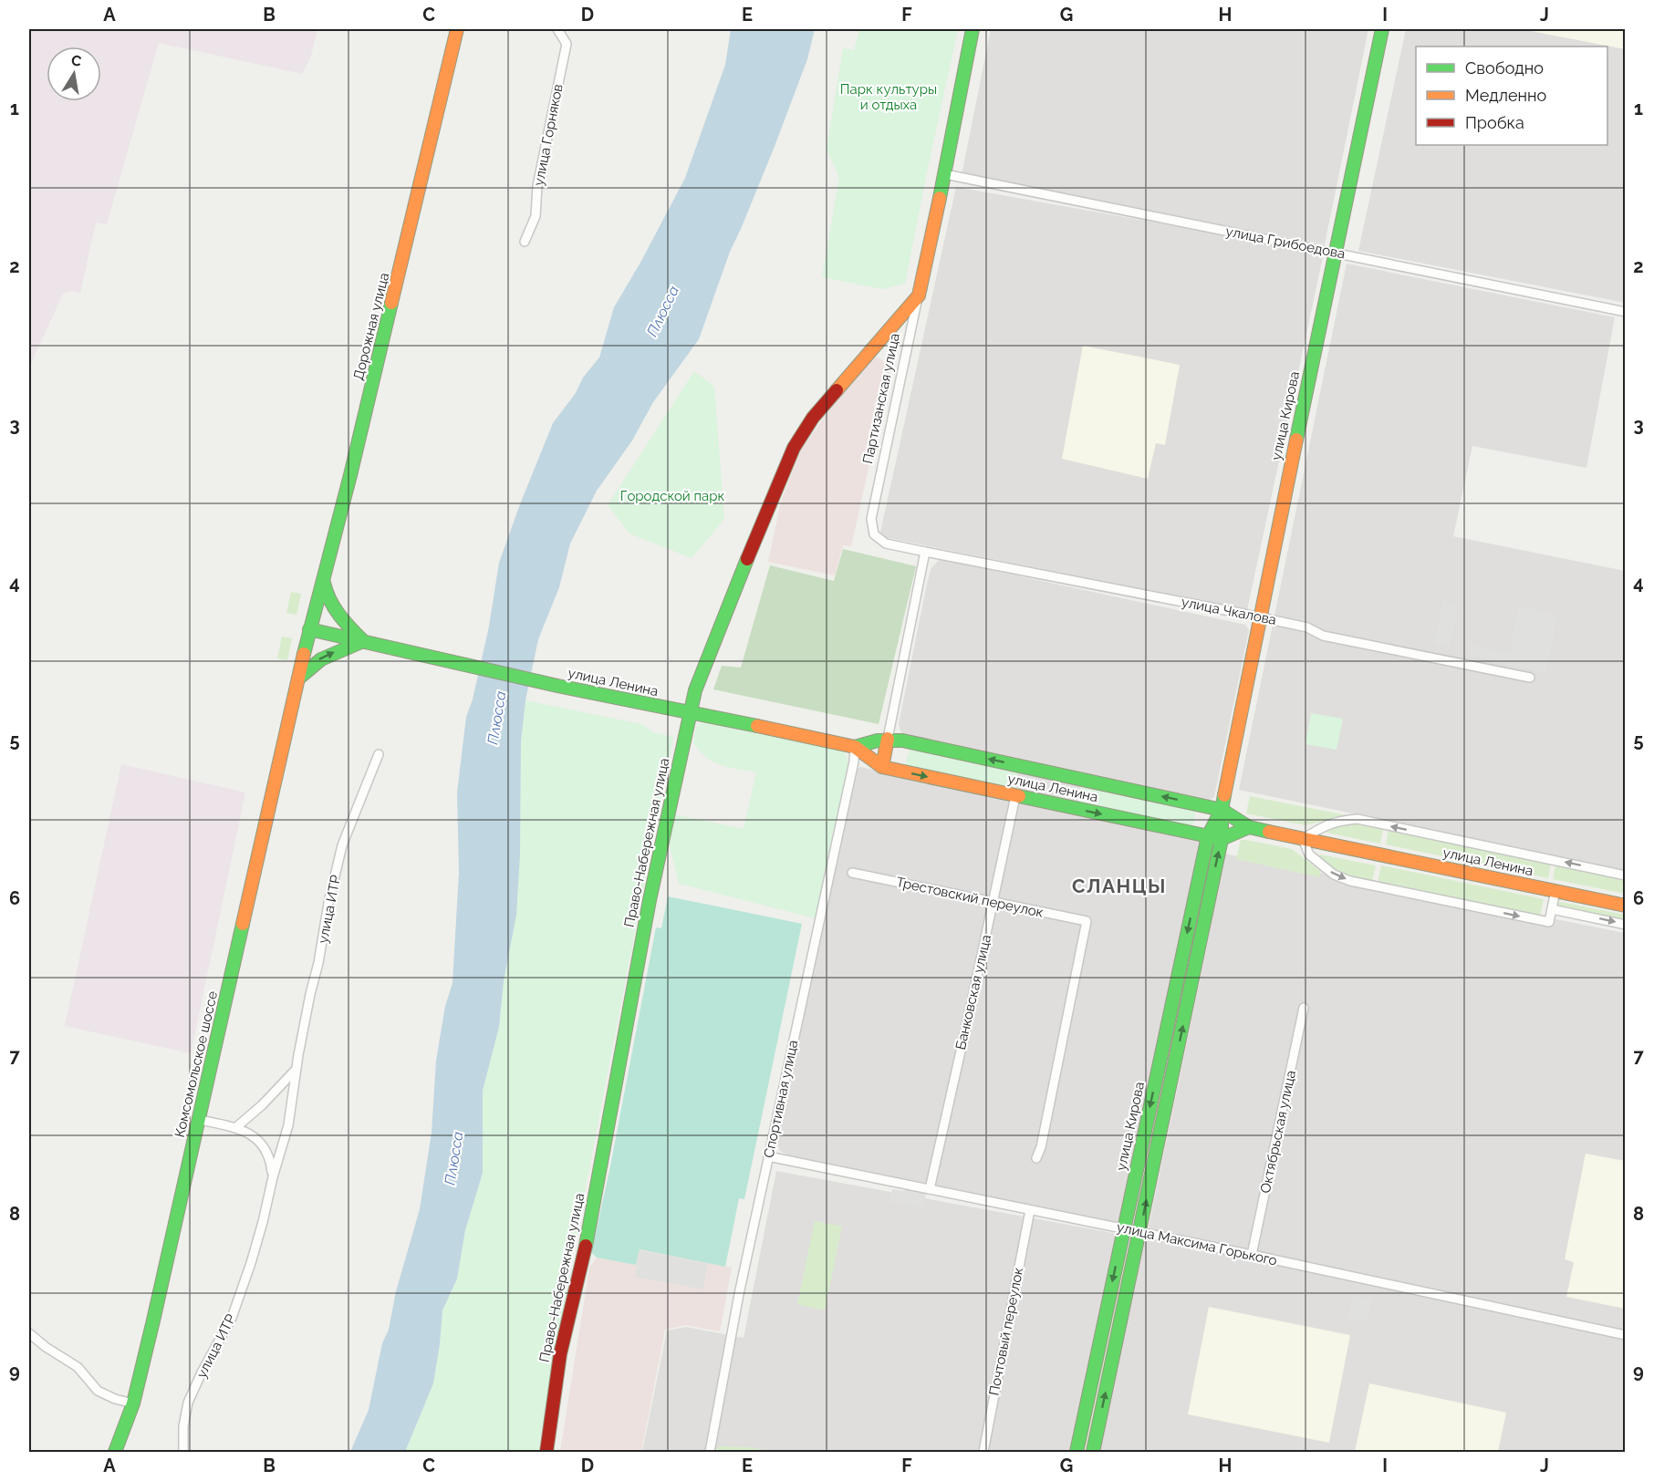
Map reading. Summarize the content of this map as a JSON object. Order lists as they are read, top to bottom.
{
  "streets": {
    "main road": [
      "Дорожная улица",
      "Партизанская улица",
      "улица Кирова",
      "улица Ленина",
      "Право-Набережная улица",
      "Комсомольское шоссе"
    ],
    "street": [
      "улица Горняков",
      "улица Грибоедова",
      "улица Чкалова",
      "Трестовский переулок",
      "улица ИТР",
      "Банковская улица",
      "Спортивная улица",
      "Октябрьская улица",
      "улица Максима Горького",
      "Почтовый переулок"
    ]
  },
  "crossings": [
    ["улица Грибоедова", "Партизанская улица"],
    ["улица Грибоедова", "улица Кирова"],
    ["Дорожная улица", "Комсомольское шоссе"],
    ["Партизанская улица", "улица Чкалова"],
    ["Партизанская улица", "Право-Набережная улица"],
    ["улица Кирова", "улица Чкалова"],
    ["улица Кирова", "улица Ленина"],
    ["улица Кирова", "улица Максима Горького"],
    ["улица Ленина", "Право-Набережная улица"],
    ["улица Ленина", "Банковская улица"],
    ["улица Ленина", "Спортивная улица"],
    ["Трестовский переулок", "Банковская улица"],
    ["улица ИТР", "Комсомольское шоссе"],
    ["Банковская улица", "улица Максима Горького"],
    ["Спортивная улица", "улица Максима Горького"],
    ["Октябрьская улица", "улица Максима Горького"],
    ["улица Максима Горького", "Почтовый переулок"]
  ],
  "districts": ["СЛАНЦЫ"],
  "water": ["Плюсса"],
  "parks": ["Парк культуры и отдыха", "Городской парк"],
  "legend": ["Свободно", "Медленно", "Пробка"],
  "north": "top",
  "grid": {
    "columns": [
      "A",
      "B",
      "C",
      "D",
      "E",
      "F",
      "G",
      "H",
      "I",
      "J"
    ],
    "rows": [
      "1",
      "2",
      "3",
      "4",
      "5",
      "6",
      "7",
      "8",
      "9"
    ]
  }
}
